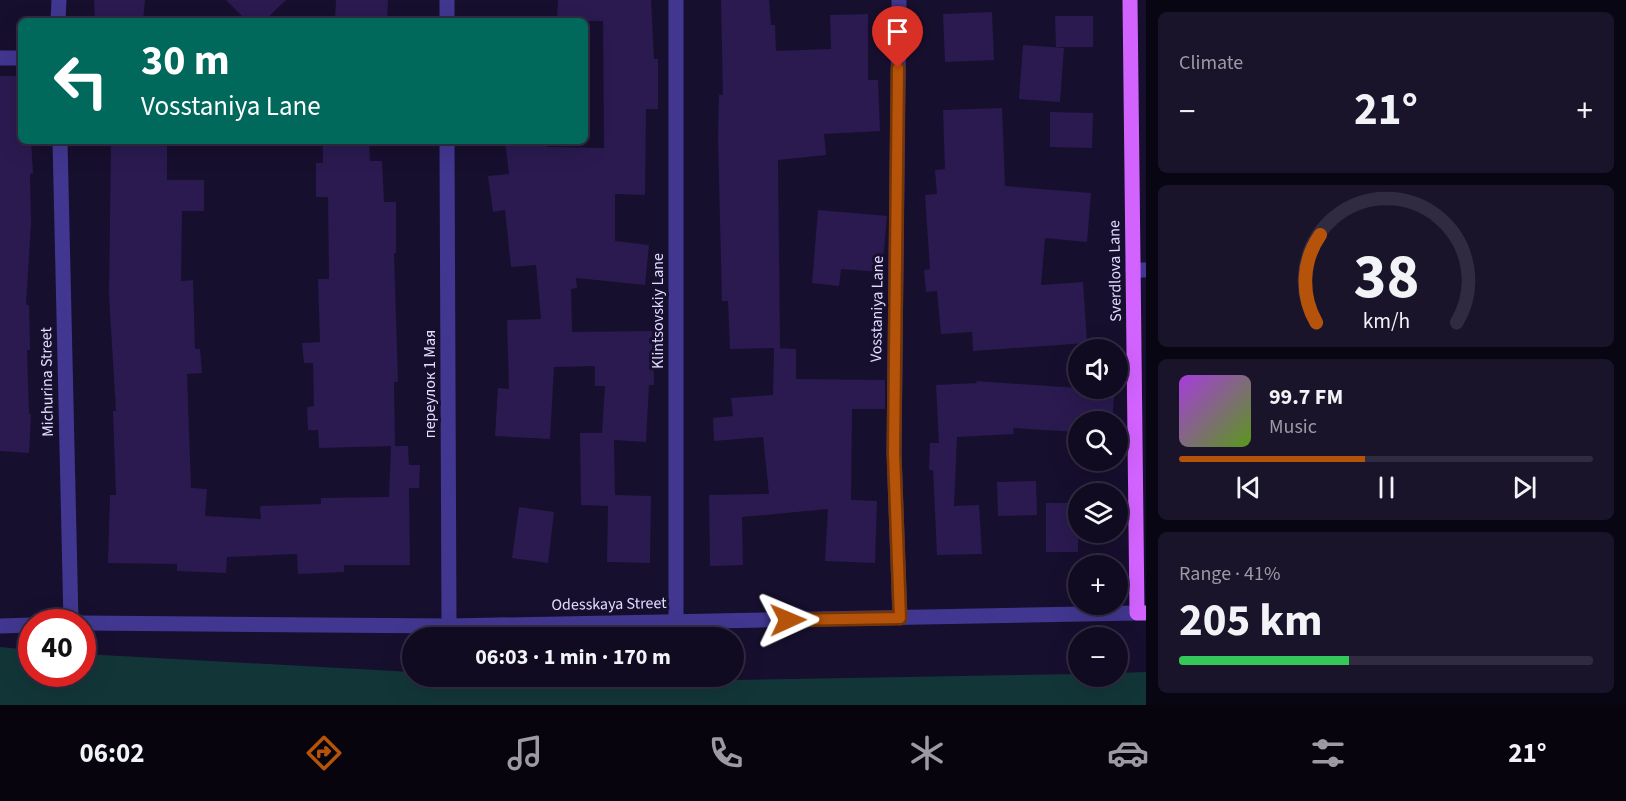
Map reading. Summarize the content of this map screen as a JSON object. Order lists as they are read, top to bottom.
{
  "streets": {
    "main road": ["Sverdlova Lane"],
    "street": [
      "Vosstaniya Lane",
      "Klintsovskiy Lane",
      "Michurina Street",
      "переулок 1 Мая",
      "Odesskaya Street"
    ]
  },
  "crossings": [
    ["Sverdlova Lane", "Odesskaya Street"],
    ["Vosstaniya Lane", "Odesskaya Street"],
    ["Klintsovskiy Lane", "Odesskaya Street"],
    ["переулок 1 Мая", "Odesskaya Street"]
  ],
  "page": {
    "tile": [
      "Climate",
      ["Range · 41%", "205 km"]
    ],
    "turn": ["30 m", "Vosstaniya Lane"],
    "heat": ["−", "21°", "+"],
    "map_buttons": ["+", "−"],
    "song": ["99.7 FM", "Music"],
    "limit": "40",
    "trip": "06:03 · 1 min · 170 m",
    "tabs": ["06:02", "21°"],
    "gauge": ["38", "km/h"]
  }
}
